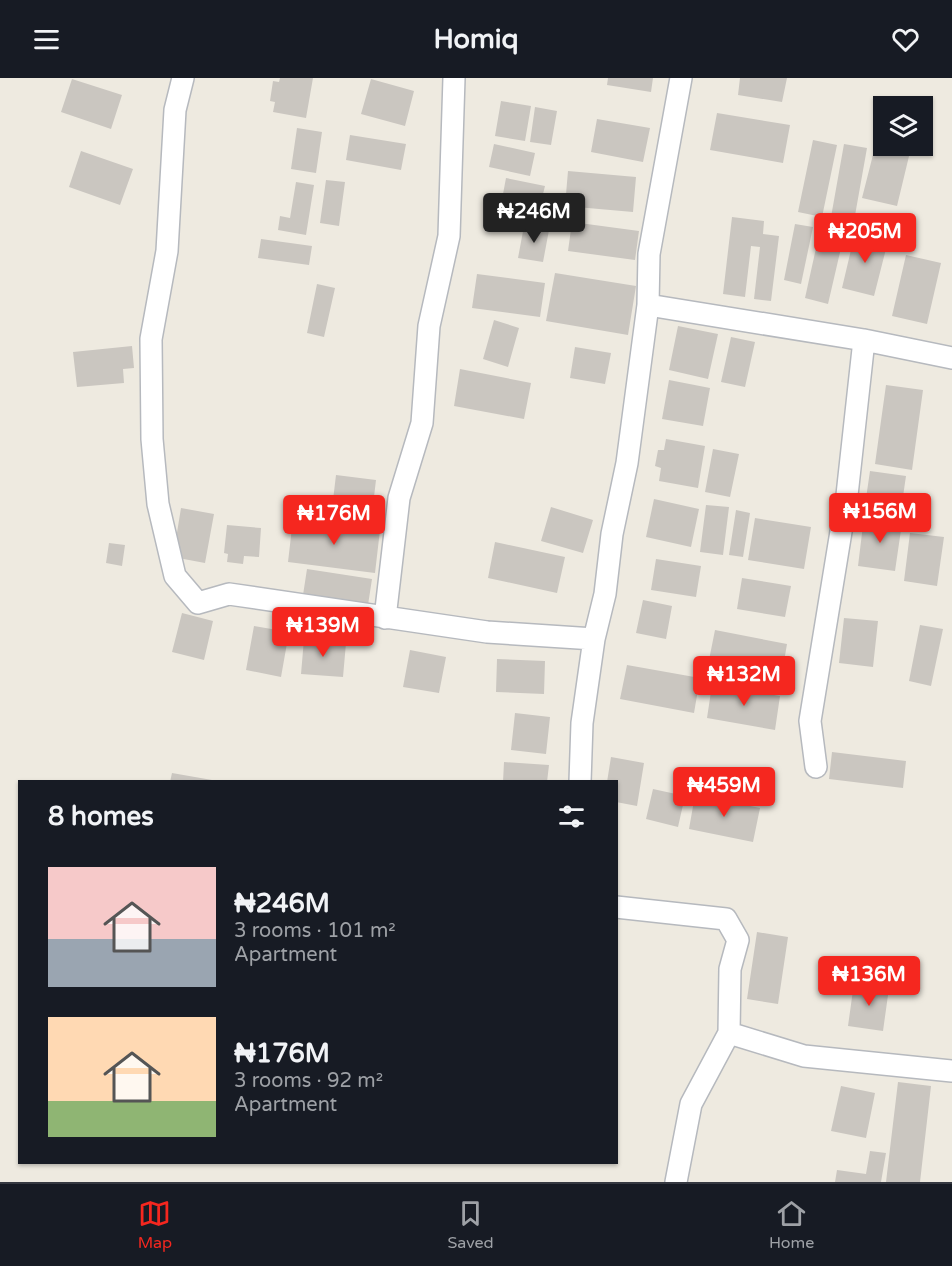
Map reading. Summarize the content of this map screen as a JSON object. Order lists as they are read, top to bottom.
{
  "page": {
    "header": "Homiq",
    "price": [
      "₦246M",
      "₦205M",
      "₦156M",
      "₦176M",
      "₦139M",
      "₦132M",
      "₦459M",
      "₦136M"
    ],
    "heading": "8 homes",
    "list": [
      {
        "name": "₦246M",
        "note": "3 rooms · 101 m² · Apartment"
      },
      {
        "name": "₦176M",
        "note": "3 rooms · 92 m² · Apartment"
      }
    ],
    "tabs": ["Map", "Saved", "Home"]
  }
}
